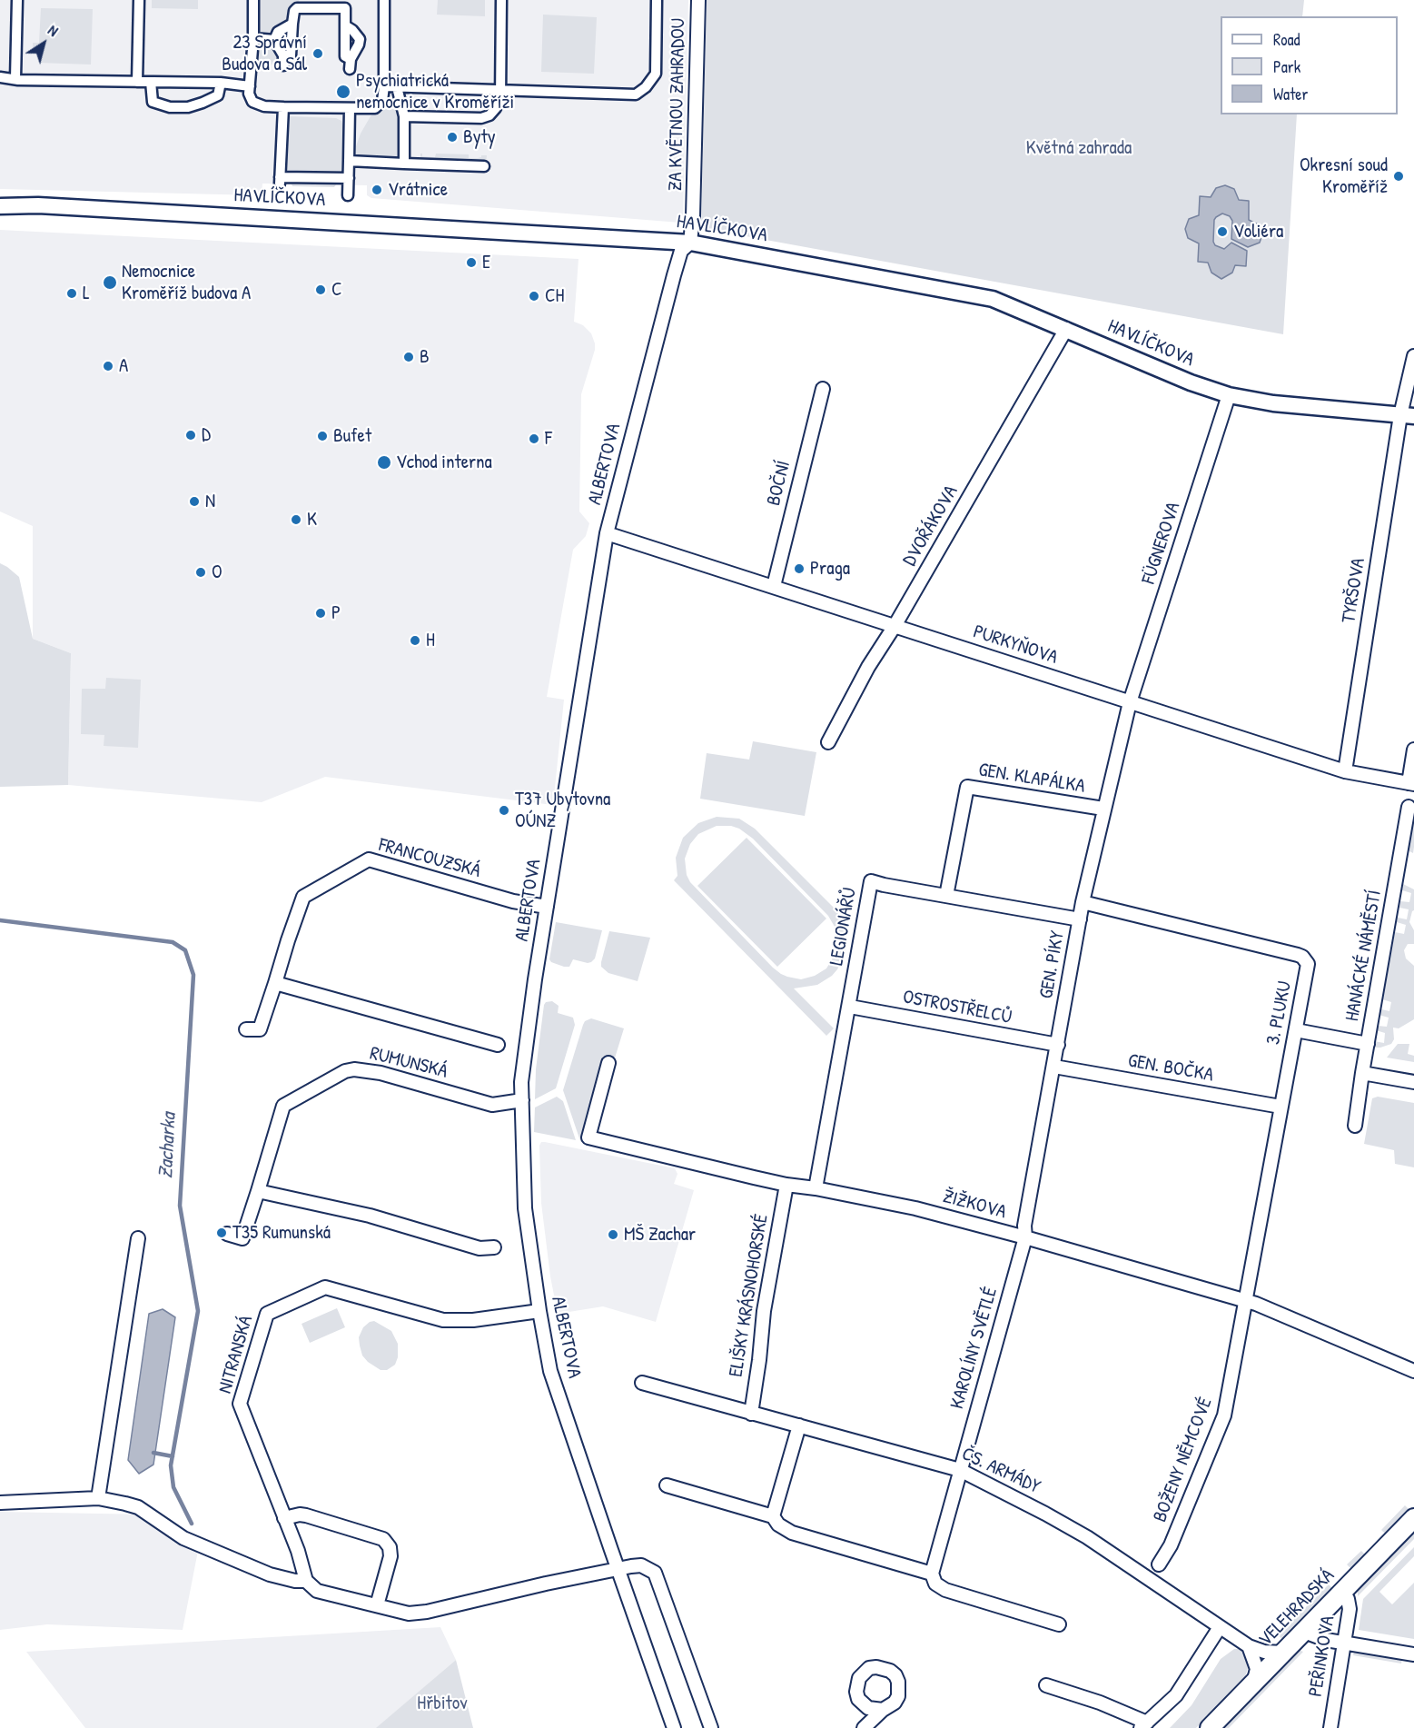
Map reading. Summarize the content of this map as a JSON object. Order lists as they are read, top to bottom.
{
  "streets": {
    "main road": ["VELEHRADSKÁ"],
    "street": [
      "ZA KVĚTNOU ZAHRADOU",
      "HAVLÍČKOVA",
      "ALBERTOVA",
      "BOČNÍ",
      "DVOŘÁKOVA",
      "FÜGNEROVA",
      "TYRŠOVA",
      "PURKYŇOVA",
      "GEN. KLAPÁLKA",
      "FRANCOUZSKÁ",
      "LEGIONÁŘŮ",
      "HANÁCKÉ NÁMĚSTÍ",
      "GEN. PÍKY",
      "OSTROSTŘELCŮ",
      "3. PLUKU",
      "RUMUNSKÁ",
      "GEN. BOČKA",
      "ŽIŽKOVA",
      "ELIŠKY KRÁSNOHORSKÉ",
      "KAROLÍNY SVĚTLÉ",
      "NITRANSKÁ",
      "BOŽENY NĚMCOVÉ",
      "ČS. ARMÁDY",
      "PEŘINKOVA"
    ]
  },
  "crossings": [
    ["ZA KVĚTNOU ZAHRADOU", "HAVLÍČKOVA"],
    ["ZA KVĚTNOU ZAHRADOU", "ALBERTOVA"],
    ["HAVLÍČKOVA", "ALBERTOVA"],
    ["HAVLÍČKOVA", "DVOŘÁKOVA"],
    ["HAVLÍČKOVA", "FÜGNEROVA"],
    ["HAVLÍČKOVA", "TYRŠOVA"],
    ["ALBERTOVA", "PURKYŇOVA"],
    ["ALBERTOVA", "FRANCOUZSKÁ"],
    ["ALBERTOVA", "RUMUNSKÁ"],
    ["ALBERTOVA", "NITRANSKÁ"],
    ["BOČNÍ", "PURKYŇOVA"],
    ["DVOŘÁKOVA", "PURKYŇOVA"],
    ["FÜGNEROVA", "PURKYŇOVA"],
    ["FÜGNEROVA", "GEN. PÍKY"],
    ["TYRŠOVA", "PURKYŇOVA"],
    ["PURKYŇOVA", "GEN. PÍKY"],
    ["GEN. KLAPÁLKA", "LEGIONÁŘŮ"],
    ["GEN. KLAPÁLKA", "GEN. PÍKY"],
    ["LEGIONÁŘŮ", "GEN. PÍKY"],
    ["LEGIONÁŘŮ", "OSTROSTŘELCŮ"],
    ["LEGIONÁŘŮ", "ŽIŽKOVA"],
    ["GEN. PÍKY", "OSTROSTŘELCŮ"],
    ["GEN. PÍKY", "3. PLUKU"],
    ["GEN. PÍKY", "GEN. BOČKA"],
    ["GEN. PÍKY", "ŽIŽKOVA"],
    ["GEN. PÍKY", "KAROLÍNY SVĚTLÉ"],
    ["3. PLUKU", "GEN. BOČKA"],
    ["3. PLUKU", "ŽIŽKOVA"],
    ["3. PLUKU", "BOŽENY NĚMCOVÉ"],
    ["ŽIŽKOVA", "ELIŠKY KRÁSNOHORSKÉ"],
    ["ŽIŽKOVA", "KAROLÍNY SVĚTLÉ"],
    ["ŽIŽKOVA", "BOŽENY NĚMCOVÉ"],
    ["ELIŠKY KRÁSNOHORSKÉ", "ČS. ARMÁDY"],
    ["KAROLÍNY SVĚTLÉ", "ČS. ARMÁDY"],
    ["VELEHRADSKÁ", "PEŘINKOVA"]
  ],
  "water": ["Zacharka"],
  "parks": ["Květná zahrada", "Hřbitov"],
  "places": [
    "23 Správní Budova a Sál",
    "Psychiatrická nemocnice v Kroměříži",
    "Byty",
    "Okresní soud Kroměříž",
    "Vrátnice",
    "Voliéra",
    "E",
    "Nemocnice Kroměříž budova A",
    "C",
    "L",
    "CH",
    "B",
    "A",
    "D",
    "Bufet",
    "F",
    "Vchod interna",
    "N",
    "K",
    "Praga",
    "O",
    "P",
    "H",
    "T37 Ubytovna OÚNZ",
    "T35 Rumunská",
    "MŠ Zachar"
  ],
  "legend": ["Road", "Park", "Water"],
  "north": "top right"
}
